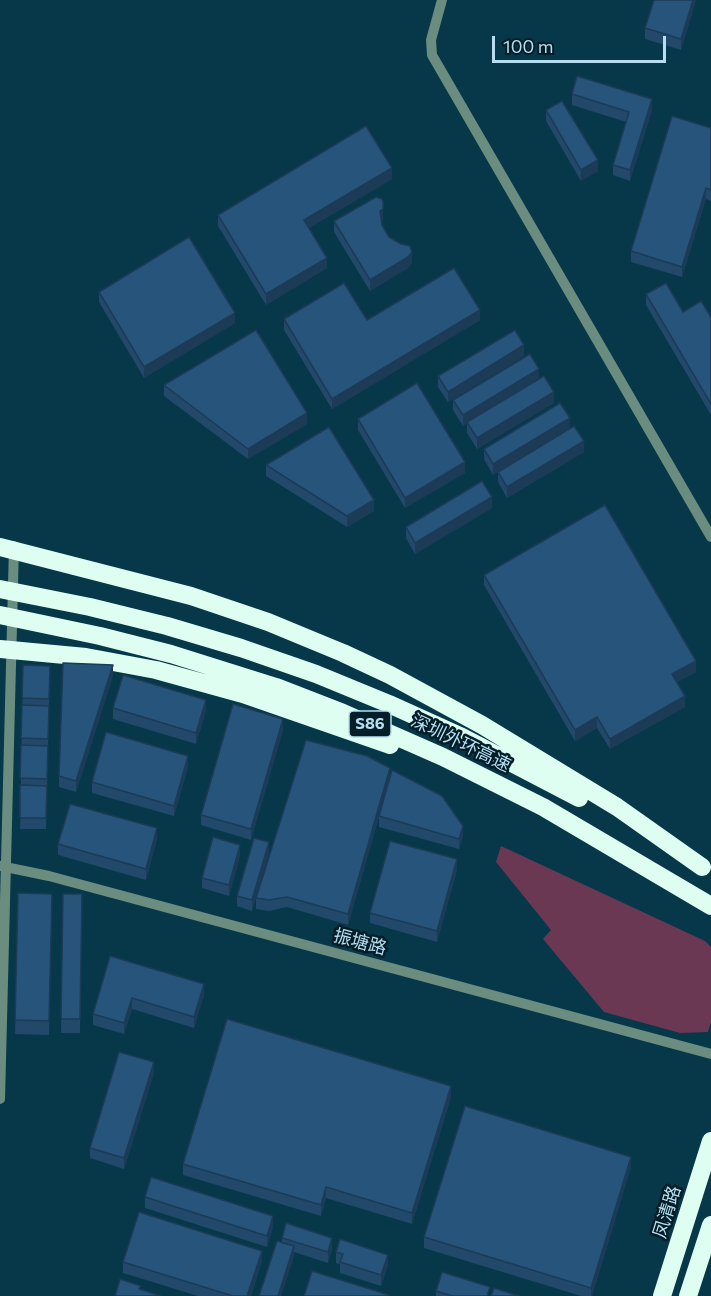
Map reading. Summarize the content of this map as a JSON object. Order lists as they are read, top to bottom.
{
  "streets": {
    "highway": ["S86", "深圳外环高速", "凤清路"],
    "street": ["振塘路"]
  },
  "scale_bar": "100 m"
}
